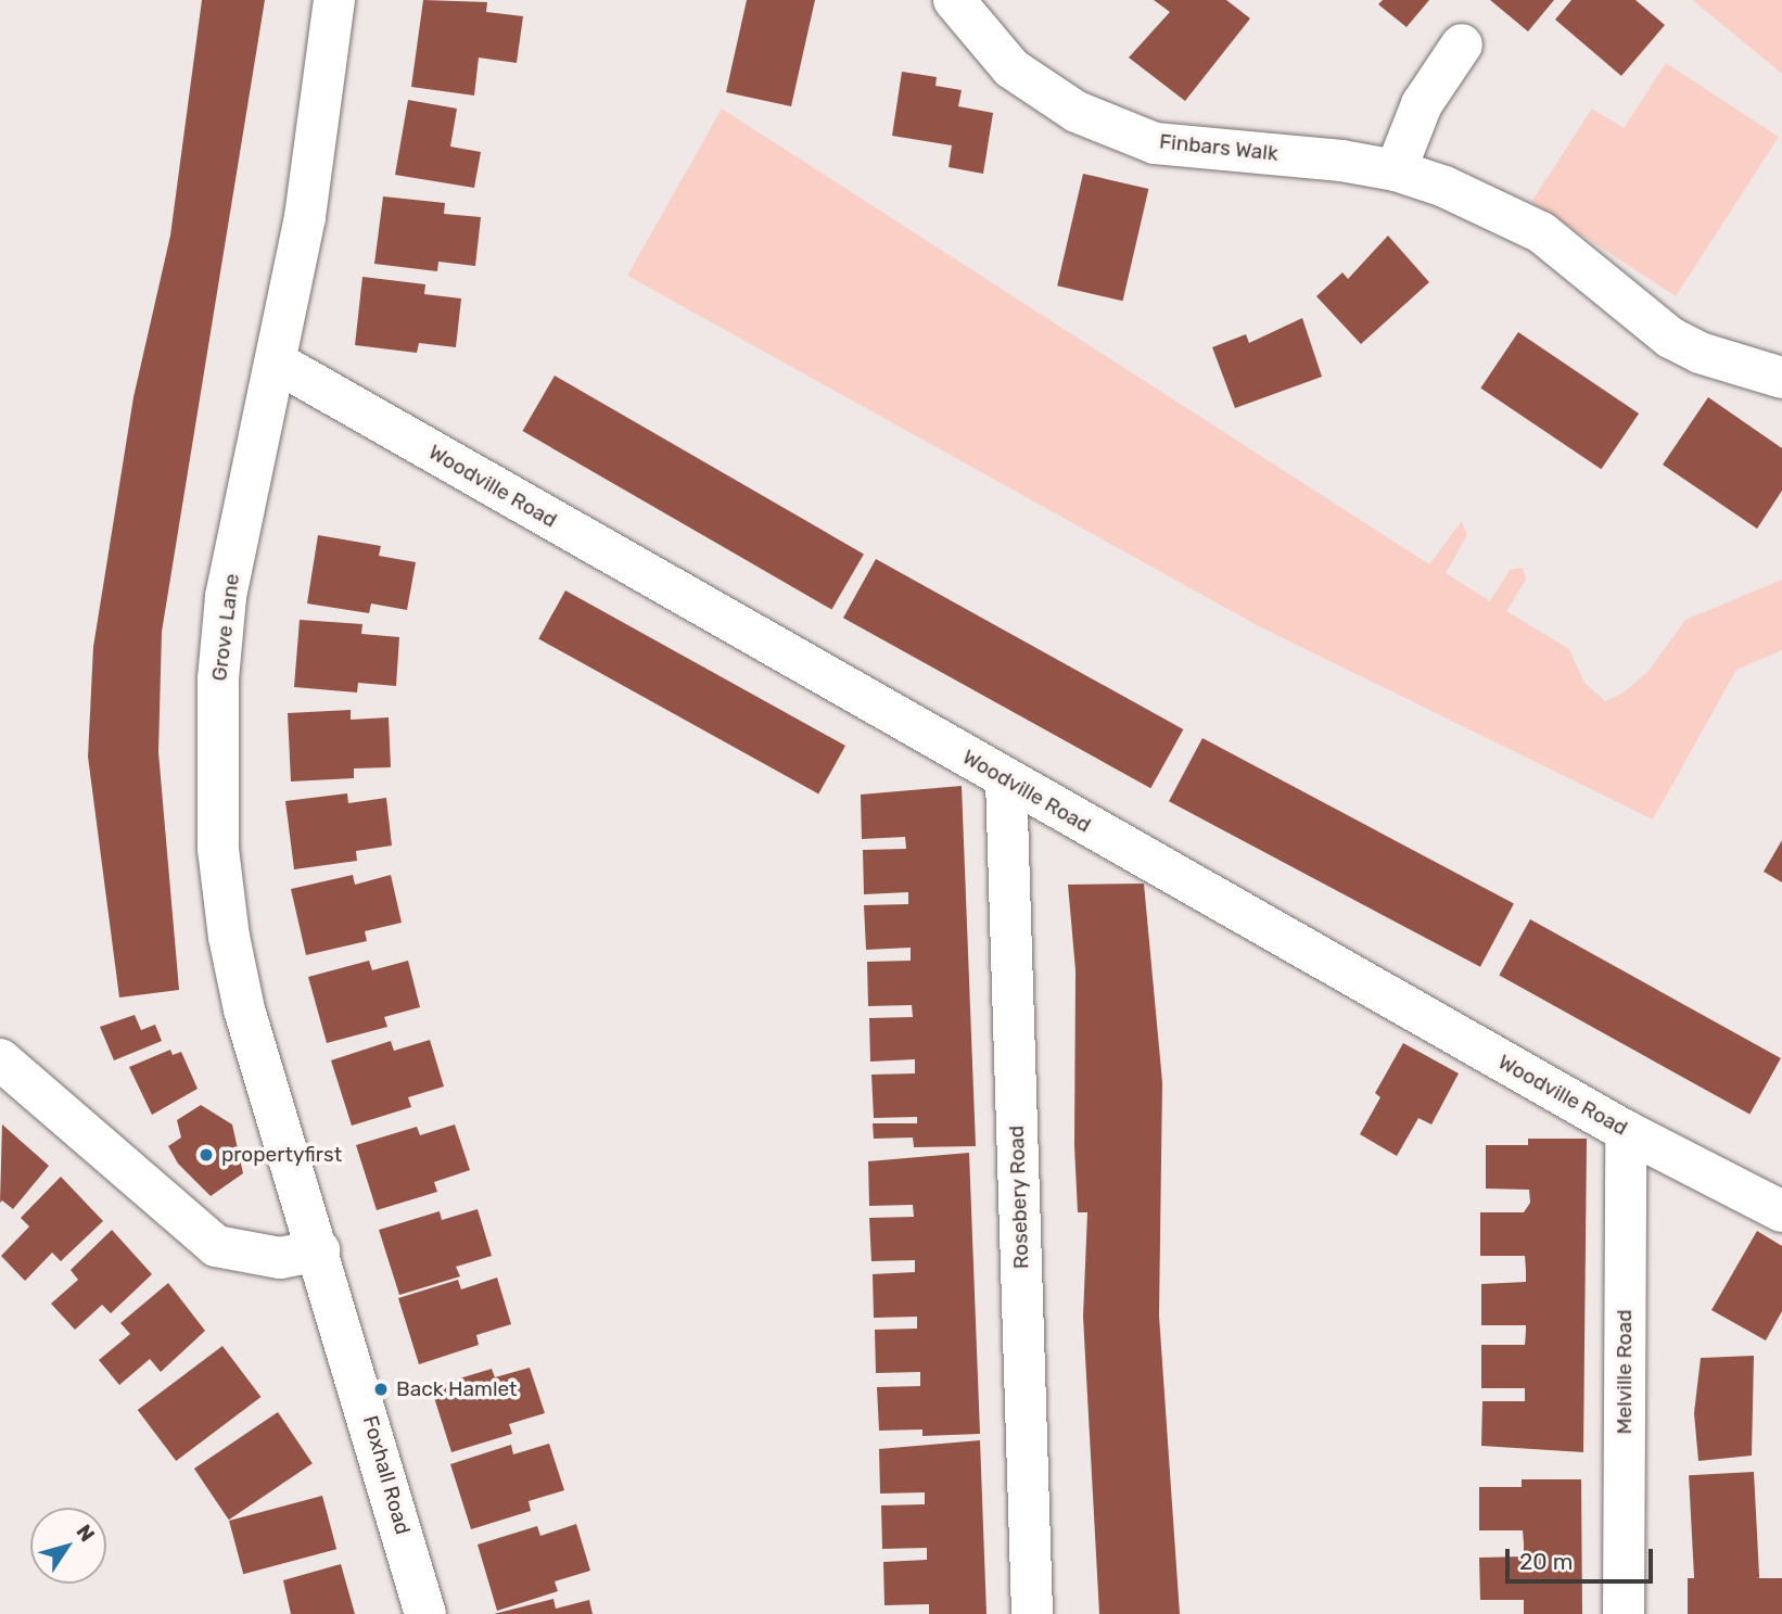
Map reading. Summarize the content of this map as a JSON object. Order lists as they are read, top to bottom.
{
  "streets": {
    "street": [
      "Finbars Walk",
      "Woodville Road",
      "Grove Lane",
      "Rosebery Road",
      "Melville Road",
      "Foxhall Road"
    ]
  },
  "crossings": [
    ["Woodville Road", "Grove Lane"],
    ["Woodville Road", "Rosebery Road"],
    ["Woodville Road", "Melville Road"],
    ["Grove Lane", "Foxhall Road"]
  ],
  "places": ["propertyfirst", "Back Hamlet"],
  "scale_bar": "20 m",
  "north": "top right"
}
